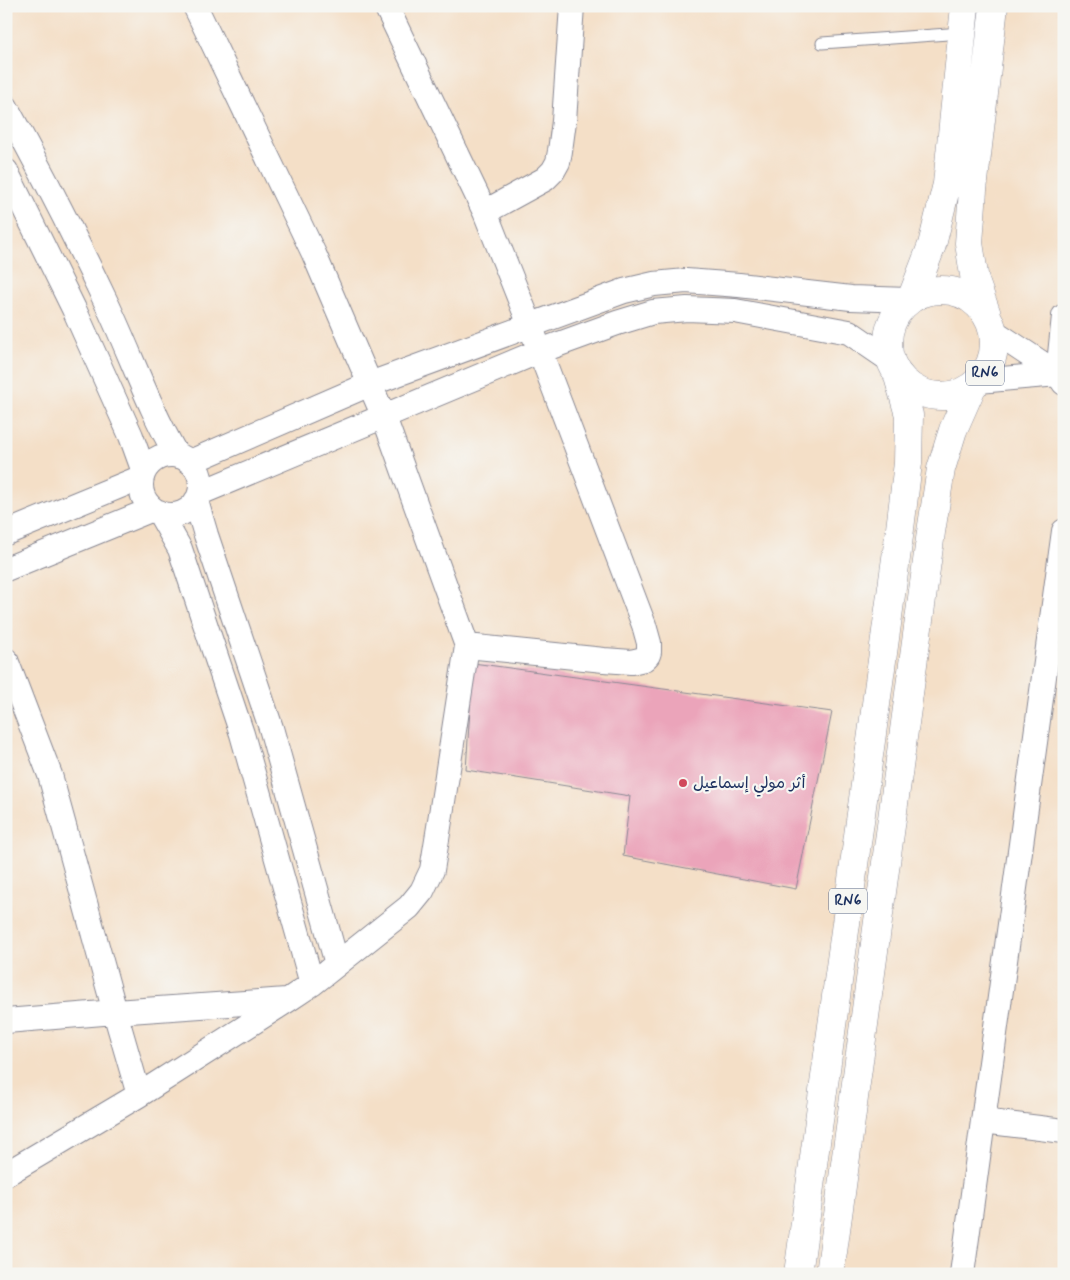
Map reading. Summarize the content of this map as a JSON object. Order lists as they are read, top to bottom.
{
  "streets": {
    "highway": ["RN6"]
  },
  "places": ["أثر مولي إسماعيل"]
}
